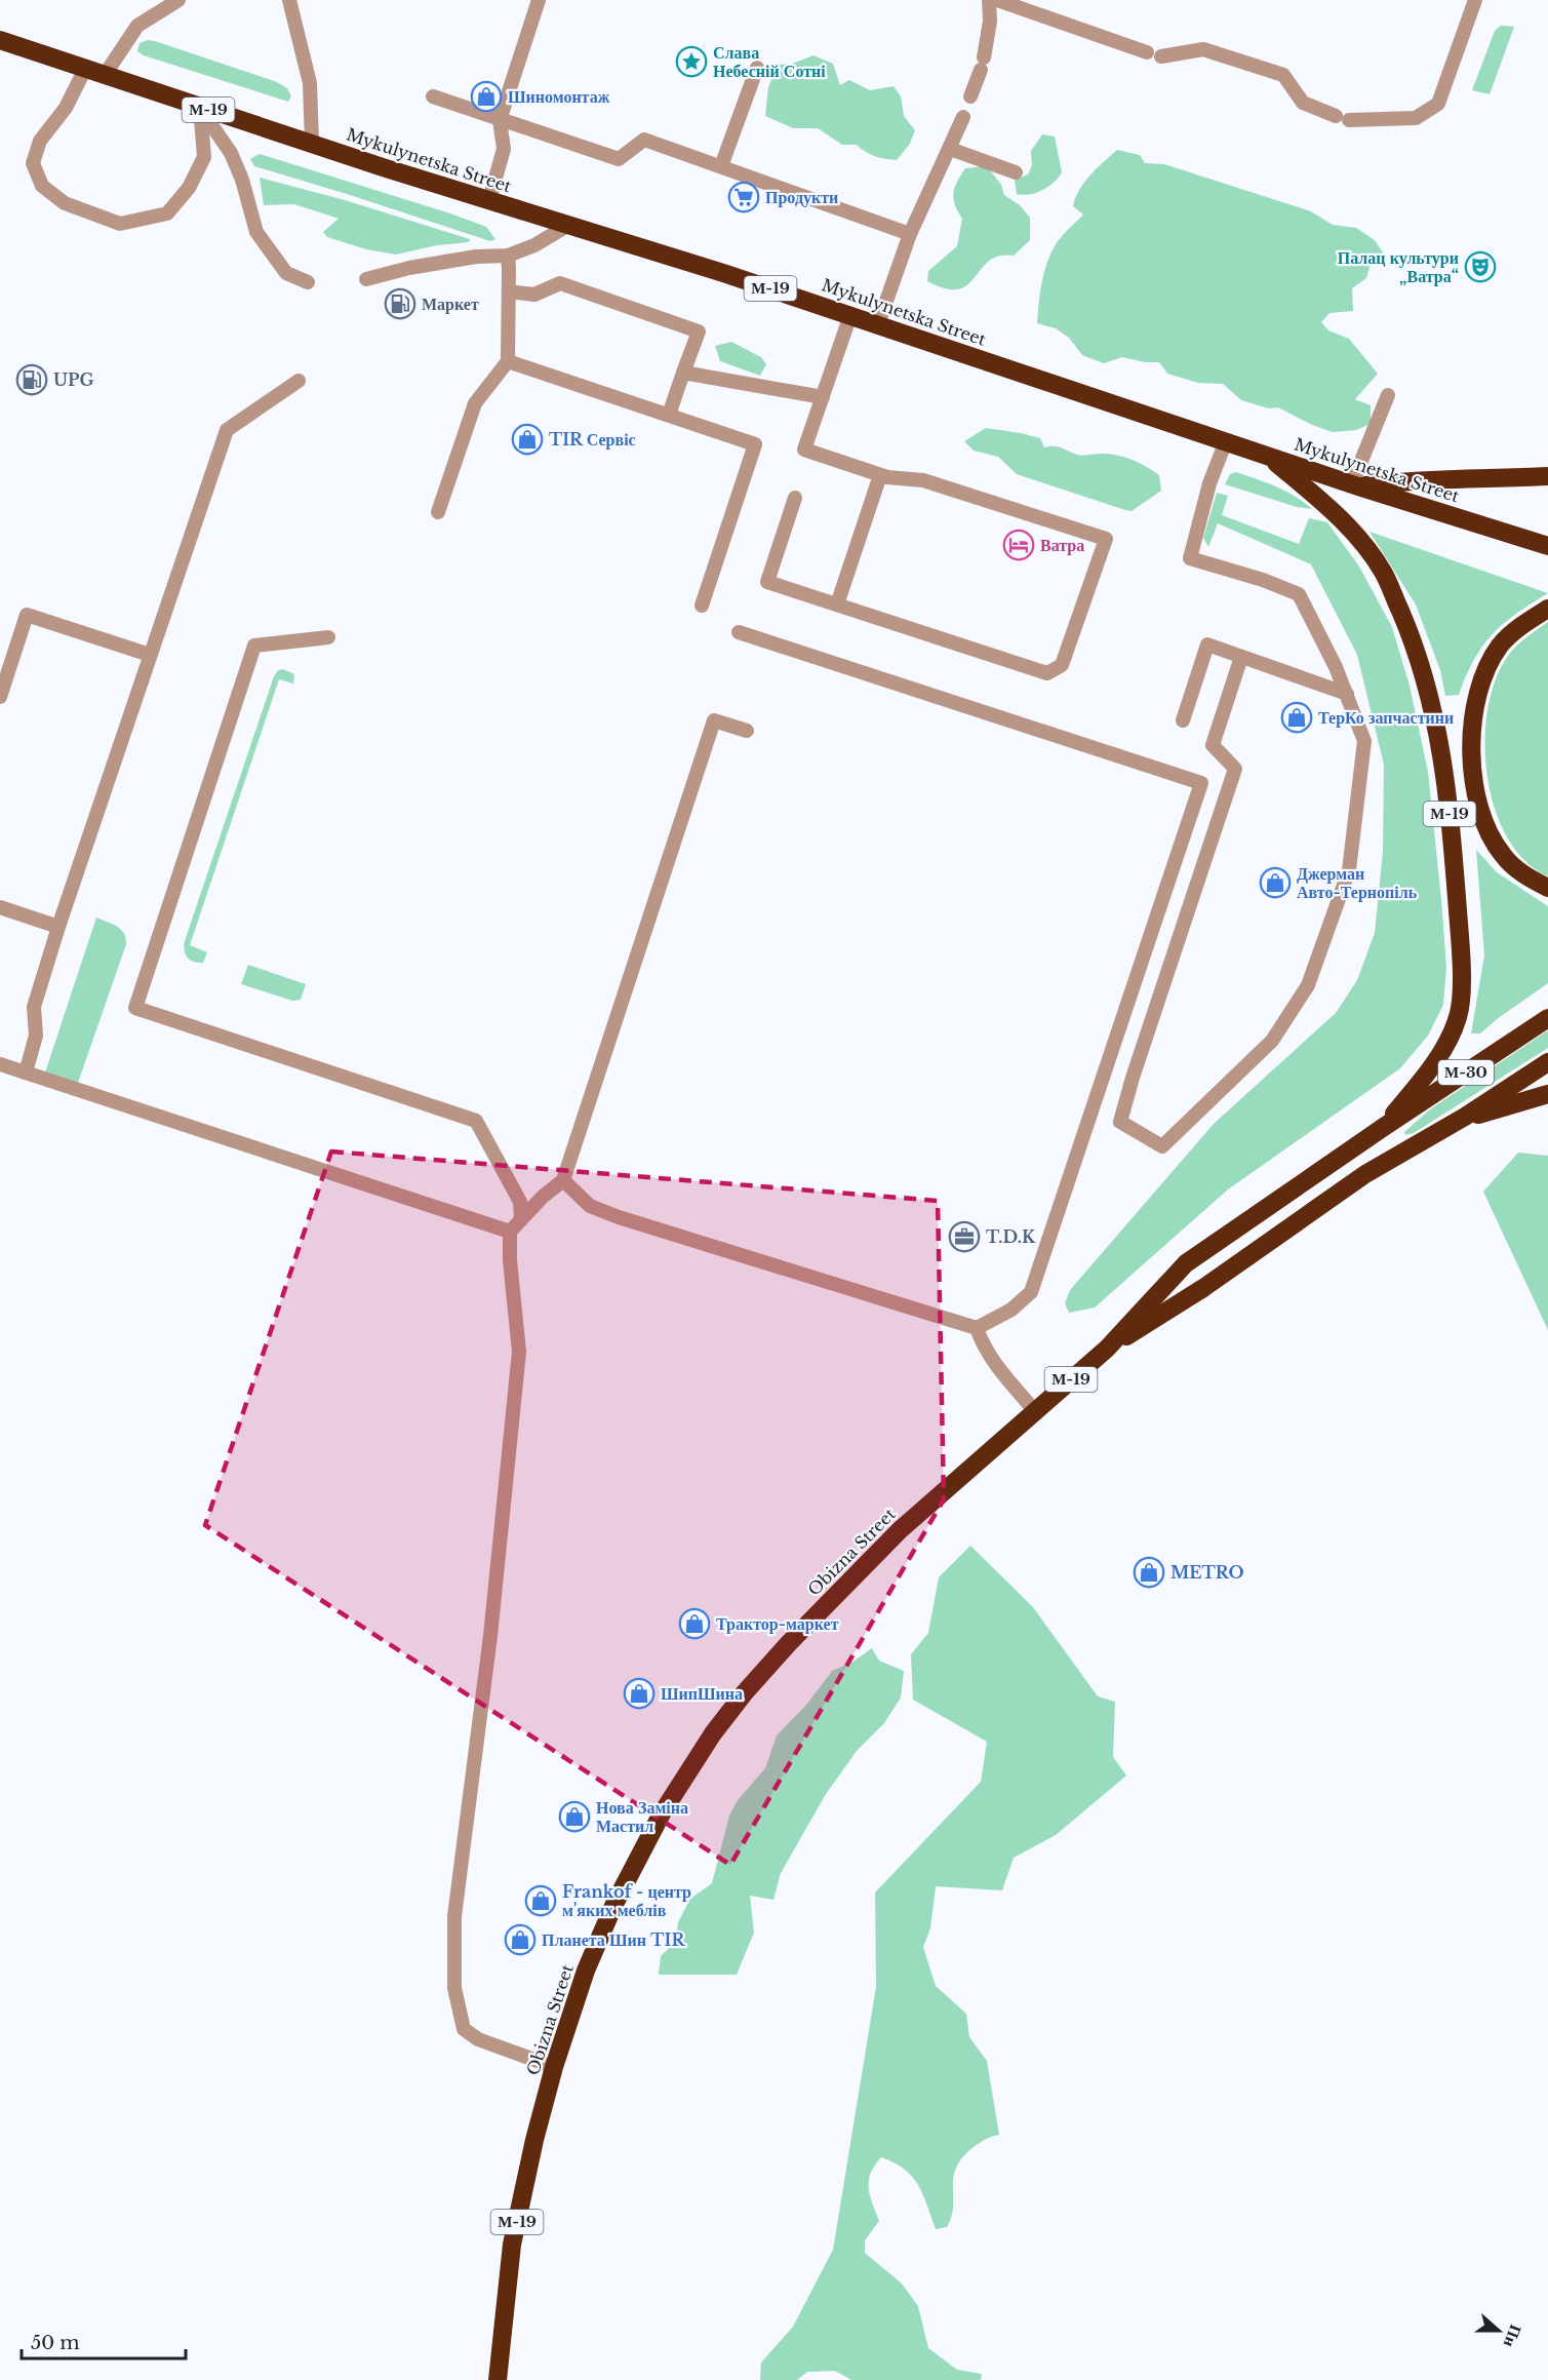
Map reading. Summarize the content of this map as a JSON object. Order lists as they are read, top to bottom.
{
  "streets": {
    "highway": [
      "М-19",
      "Mykulynetska Street",
      "М-30",
      "Obizna Street"
    ]
  },
  "crossings": [
    ["М-19", "Mykulynetska Street"],
    ["М-19", "М-30"],
    ["М-19", "Obizna Street"]
  ],
  "places": {
    "place": ["Слава Небесній Сотні"],
    "shop": [
      "Шиномонтаж",
      "TIR Сервіс",
      "ТерКо запчастини",
      "Джерман Авто-Тернопіль",
      "METRO",
      "Трактор-маркет",
      "ШипШина",
      "Нова Заміна Мастил",
      "Frankof - центр м'яких меблів",
      "Планета Шин TIR"
    ],
    "supermarket": ["Продукти"],
    "theatre": ["Палац культури „Ватра“"],
    "fuel station": ["Маркет", "UPG"],
    "hotel": ["Ватра"],
    "office": ["T.D.K"]
  },
  "scale_bar": "50 m",
  "north": "right"
}
